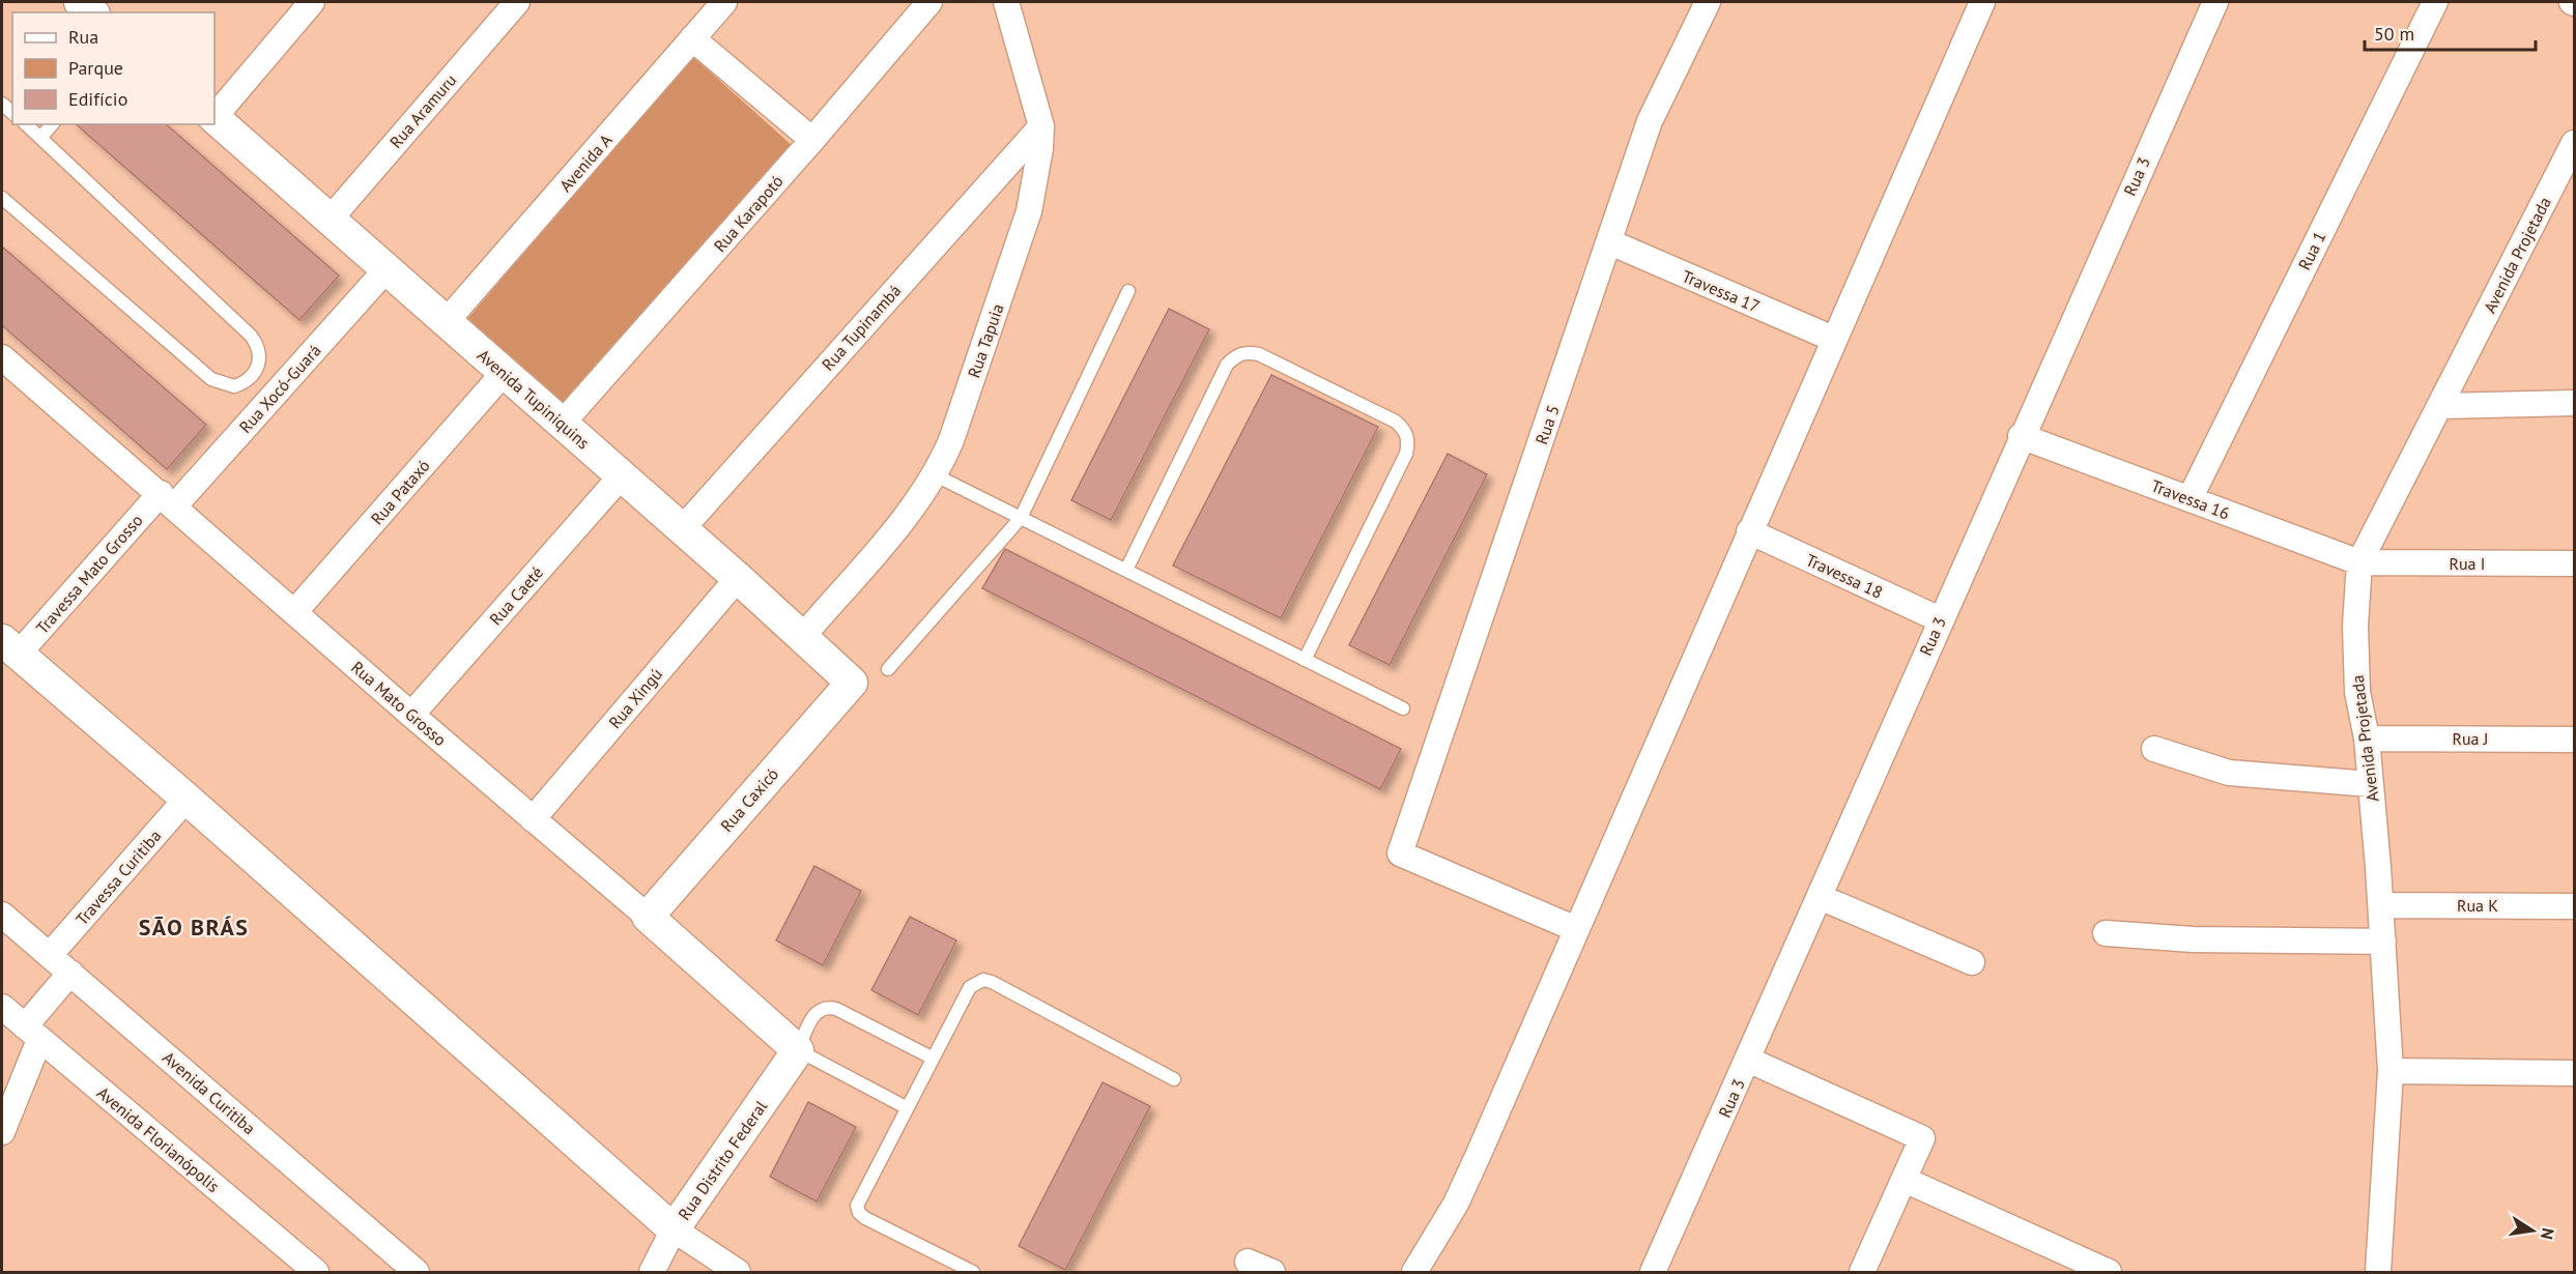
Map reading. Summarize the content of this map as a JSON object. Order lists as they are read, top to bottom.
{
  "streets": {
    "street": [
      "Rua Aramuru",
      "Avenida A",
      "Rua 3",
      "Rua Karapotó",
      "Rua 1",
      "Avenida Projetada",
      "Travessa 17",
      "Rua Tupinambá",
      "Rua Tapuia",
      "Rua Xocó-Guará",
      "Avenida Tupiniquins",
      "Rua 5",
      "Rua Pataxó",
      "Travessa 16",
      "Rua I",
      "Travessa Mato Grosso",
      "Travessa 18",
      "Rua Caeté",
      "Rua Xingú",
      "Rua Mato Grosso",
      "Rua J",
      "Rua Caxicó",
      "Travessa Curitiba",
      "Rua K",
      "Avenida Curitiba",
      "Avenida Florianópolis",
      "Rua Distrito Federal"
    ]
  },
  "crossings": [
    ["Rua Aramuru", "Avenida Tupiniquins"],
    ["Avenida A", "Avenida Tupiniquins"],
    ["Rua 3", "Travessa 16"],
    ["Rua 3", "Travessa 18"],
    ["Rua Karapotó", "Avenida Tupiniquins"],
    ["Rua 1", "Travessa 16"],
    ["Avenida Projetada", "Travessa 16"],
    ["Avenida Projetada", "Rua I"],
    ["Avenida Projetada", "Rua J"],
    ["Avenida Projetada", "Rua K"],
    ["Travessa 17", "Rua 5"],
    ["Rua Tupinambá", "Rua Tapuia"],
    ["Rua Tupinambá", "Avenida Tupiniquins"],
    ["Rua Tapuia", "Avenida Tupiniquins"],
    ["Rua Xocó-Guará", "Avenida Tupiniquins"],
    ["Rua Xocó-Guará", "Travessa Mato Grosso"],
    ["Rua Xocó-Guará", "Rua Mato Grosso"],
    ["Avenida Tupiniquins", "Rua Pataxó"],
    ["Avenida Tupiniquins", "Rua Caeté"],
    ["Avenida Tupiniquins", "Rua Xingú"],
    ["Avenida Tupiniquins", "Rua Caxicó"],
    ["Rua Pataxó", "Rua Mato Grosso"],
    ["Travessa 16", "Rua I"],
    ["Travessa Mato Grosso", "Rua Mato Grosso"],
    ["Rua Caeté", "Rua Mato Grosso"],
    ["Rua Xingú", "Rua Mato Grosso"],
    ["Rua Mato Grosso", "Rua Caxicó"],
    ["Rua Mato Grosso", "Rua Distrito Federal"],
    ["Travessa Curitiba", "Avenida Curitiba"]
  ],
  "districts": ["SÃO BRÁS"],
  "legend": ["Rua", "Parque", "Edifício"],
  "scale_bar": "50 m",
  "north": "right"
}
